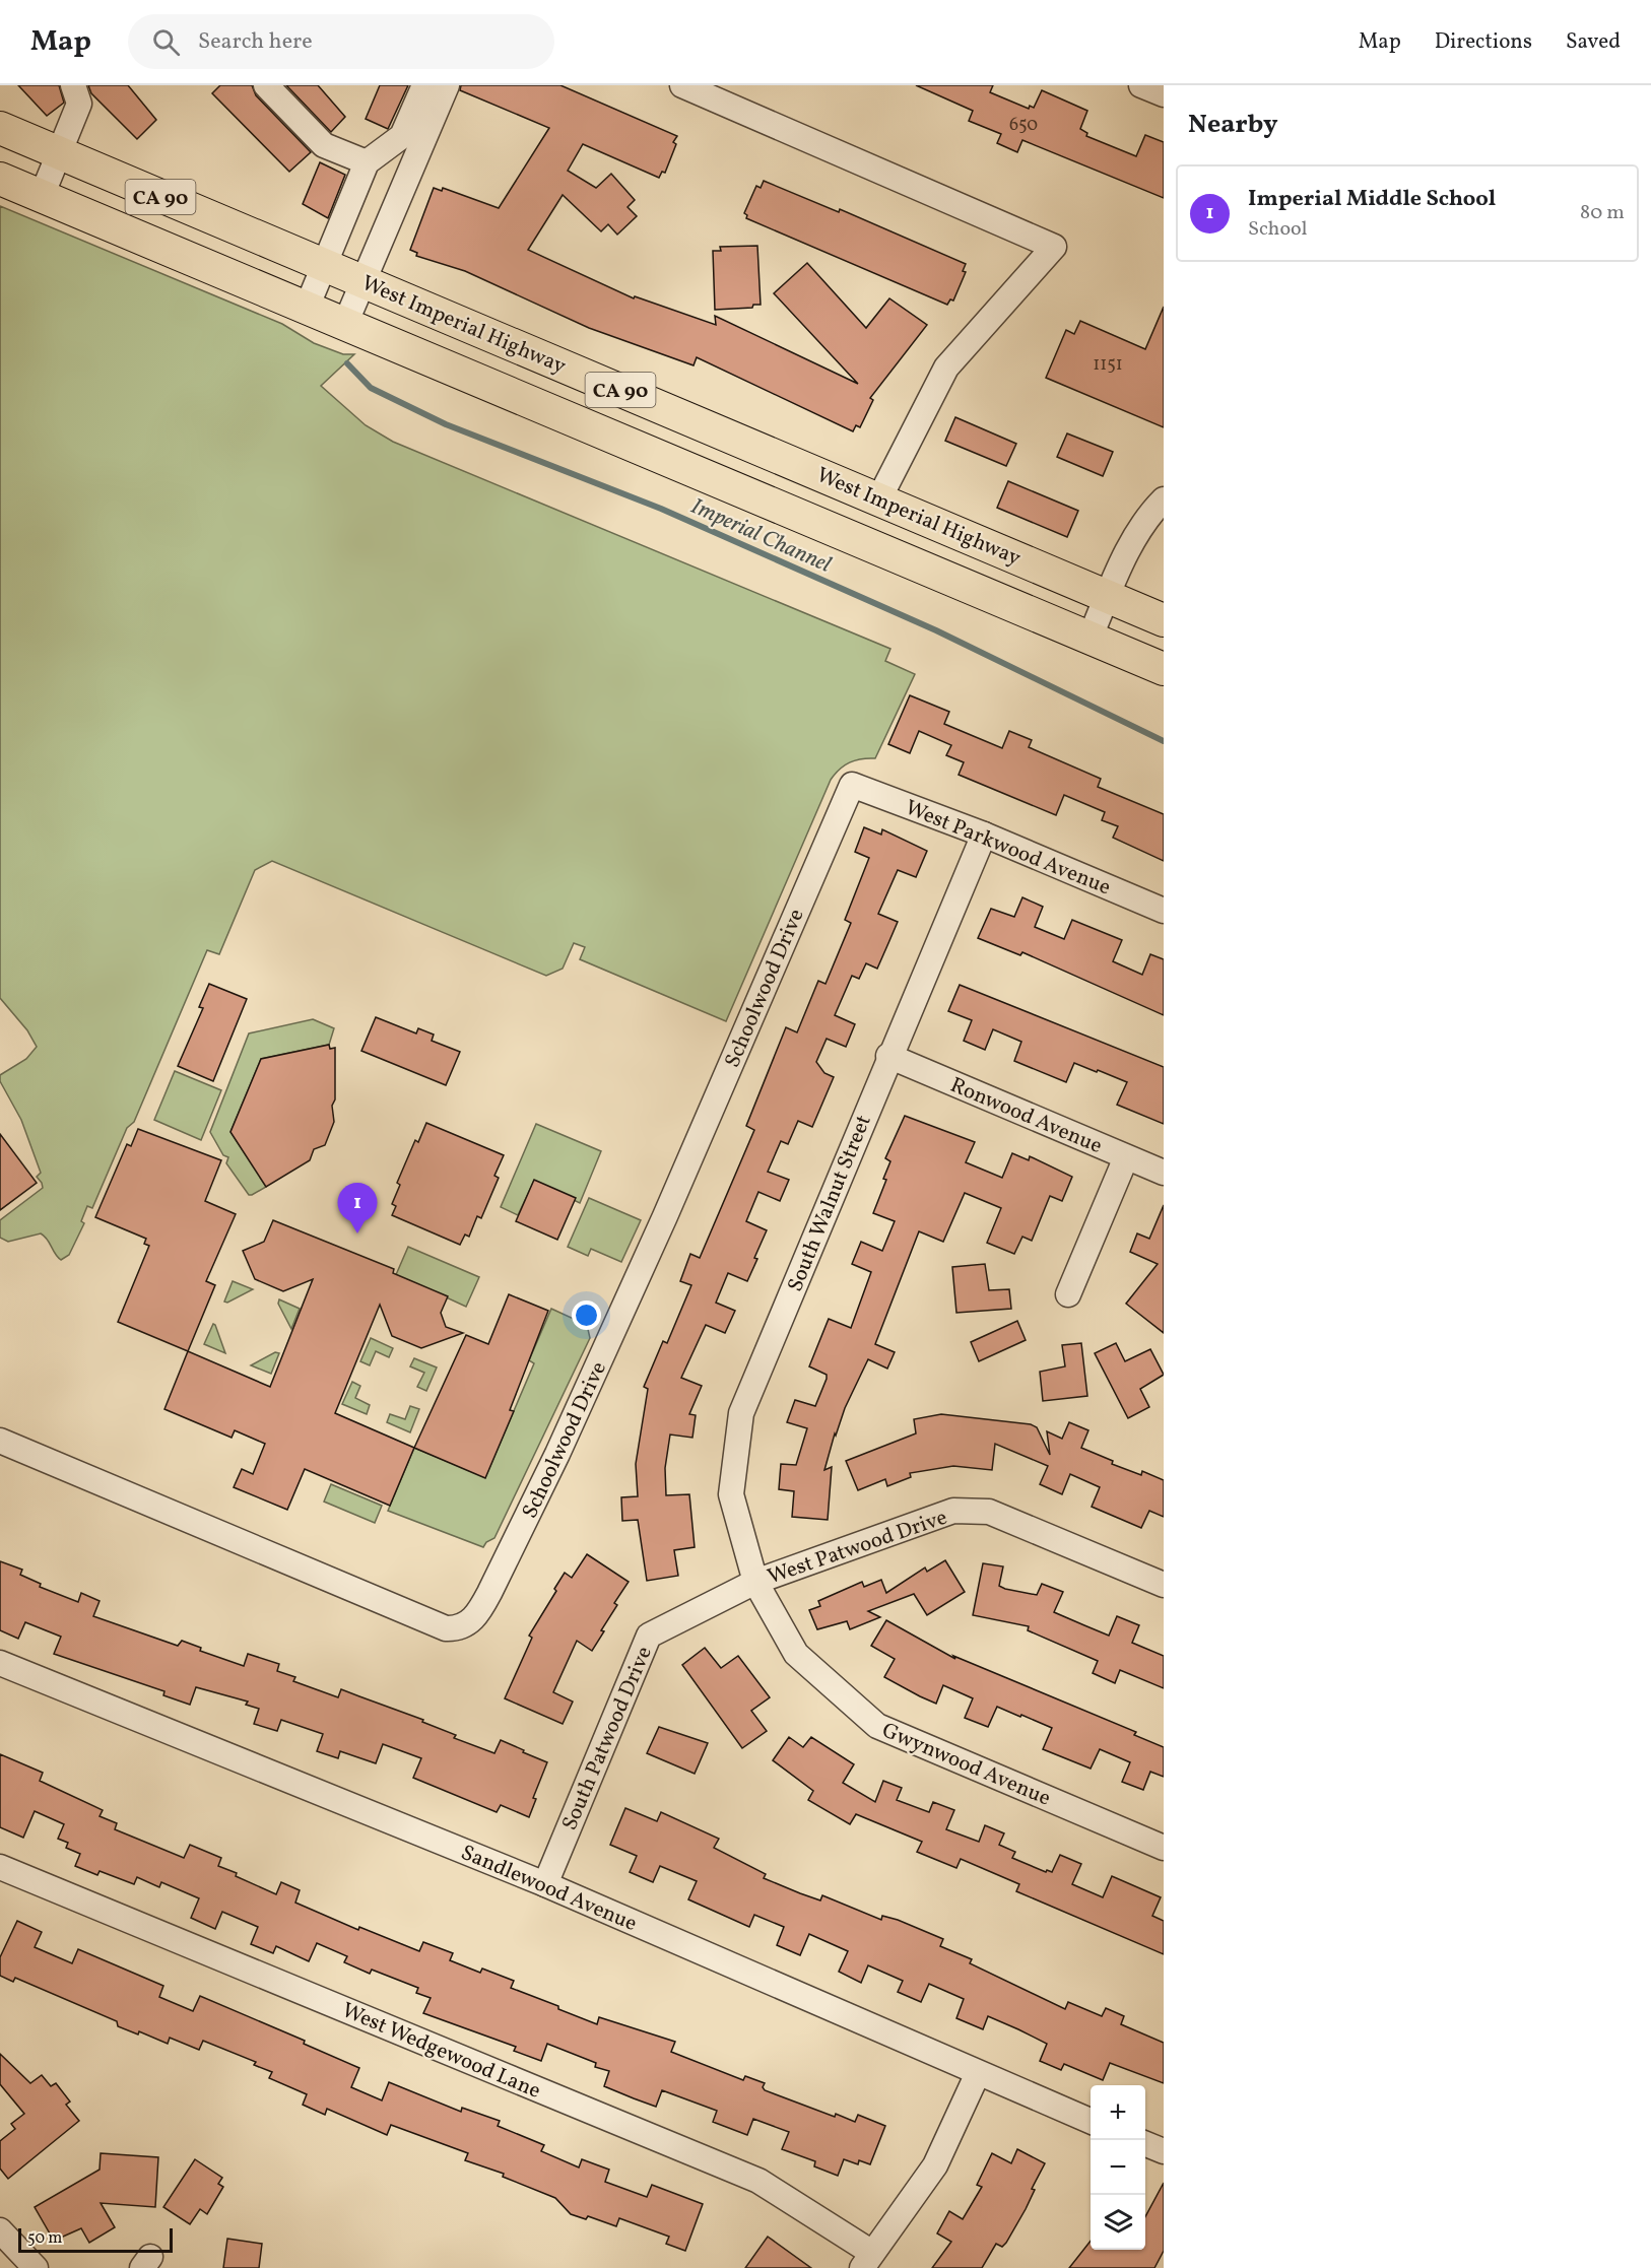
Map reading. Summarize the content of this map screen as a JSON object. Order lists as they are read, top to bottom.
{
  "streets": {
    "main road": ["CA 90", "West Imperial Highway"],
    "street": [
      "West Parkwood Avenue",
      "Schoolwood Drive",
      "Ronwood Avenue",
      "South Walnut Street",
      "West Patwood Drive",
      "South Patwood Drive",
      "Gwynwood Avenue",
      "Sandlewood Avenue",
      "West Wedgewood Lane"
    ]
  },
  "crossings": [
    ["West Parkwood Avenue", "Schoolwood Drive"],
    ["West Parkwood Avenue", "South Walnut Street"],
    ["Ronwood Avenue", "South Walnut Street"],
    ["South Walnut Street", "West Patwood Drive"],
    ["South Walnut Street", "South Patwood Drive"],
    ["South Walnut Street", "Gwynwood Avenue"],
    ["West Patwood Drive", "South Patwood Drive"],
    ["West Patwood Drive", "Gwynwood Avenue"],
    ["South Patwood Drive", "Gwynwood Avenue"],
    ["South Patwood Drive", "Sandlewood Avenue"]
  ],
  "water": ["Imperial Channel"],
  "house_numbers": ["650", "1151"],
  "scale_bar": "50 m",
  "page": {
    "header": "Map",
    "search": "Search here",
    "nav": ["Map", "Directions", "Saved"],
    "heading": "Nearby",
    "list": [
      {
        "mark": "1",
        "name": "Imperial Middle School",
        "note": "School",
        "value": "80 m"
      }
    ],
    "pins": "1",
    "map_buttons": ["+", "−"],
    "scale": "50 m"
  }
}
